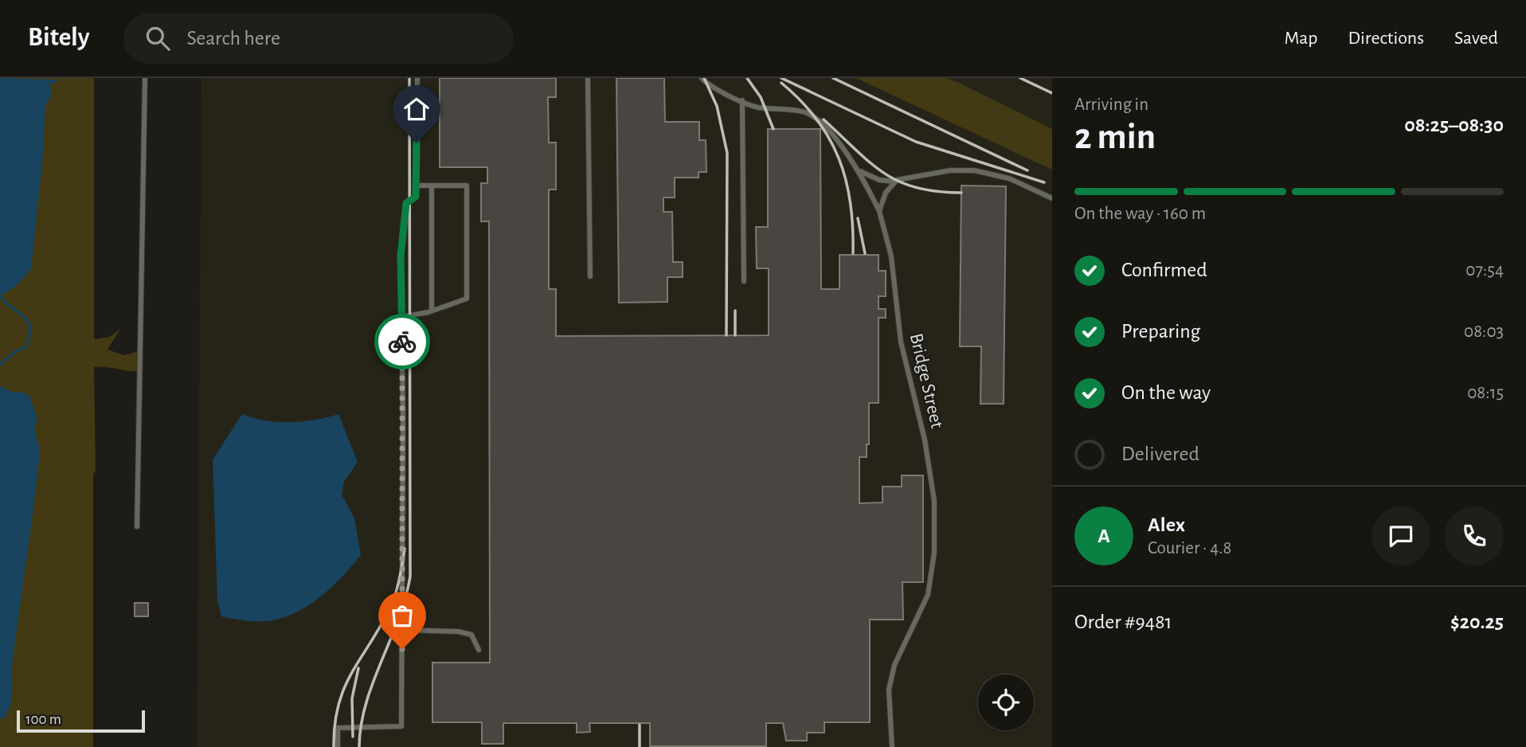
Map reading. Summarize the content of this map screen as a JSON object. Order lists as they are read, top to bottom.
{
  "streets": {
    "lane": ["Bridge Street"]
  },
  "scale_bar": "100 m",
  "page": {
    "header": "Bitely",
    "search": "Search here",
    "nav": ["Map", "Directions", "Saved"],
    "heading": ["2 min", "Arriving in", "08:25–08:30"],
    "panel": [
      "Alex",
      "Courier · 4.8",
      "Order #9481",
      "$20.25"
    ],
    "bar": "On the way · 160 m",
    "list": [
      ["Confirmed", "07:54"],
      ["Preparing", "08:03"],
      ["On the way", "08:15"],
      "Delivered"
    ],
    "round": "A",
    "scale": "100 m"
  }
}
